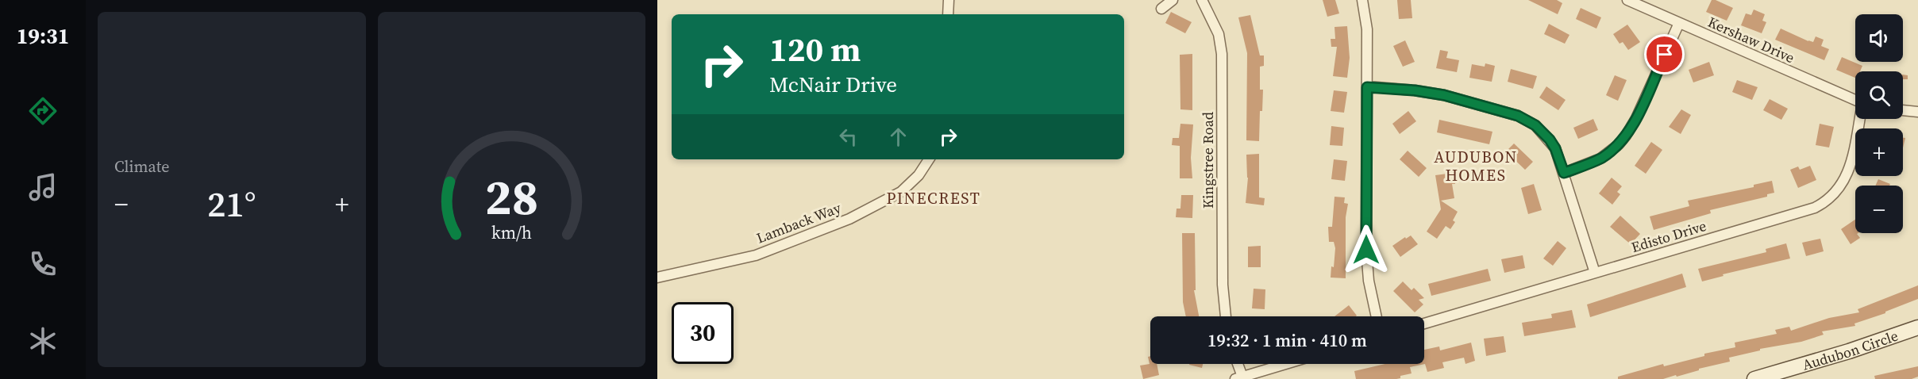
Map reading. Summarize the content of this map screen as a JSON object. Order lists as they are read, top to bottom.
{
  "streets": {
    "street": [
      "Kershaw Drive",
      "Kingstree Road",
      "Lamback Way",
      "Edisto Drive",
      "Audubon Circle"
    ]
  },
  "districts": ["AUDUBON HOMES", "PINECREST"],
  "page": {
    "tabs": "19:31",
    "tile": "Climate",
    "map_buttons": ["+", "−"],
    "turn": ["120 m", "McNair Drive"],
    "heat": ["−", "21°", "+"],
    "limit": "30",
    "trip": "19:32 · 1 min · 410 m",
    "gauge": ["28", "km/h"]
  }
}
